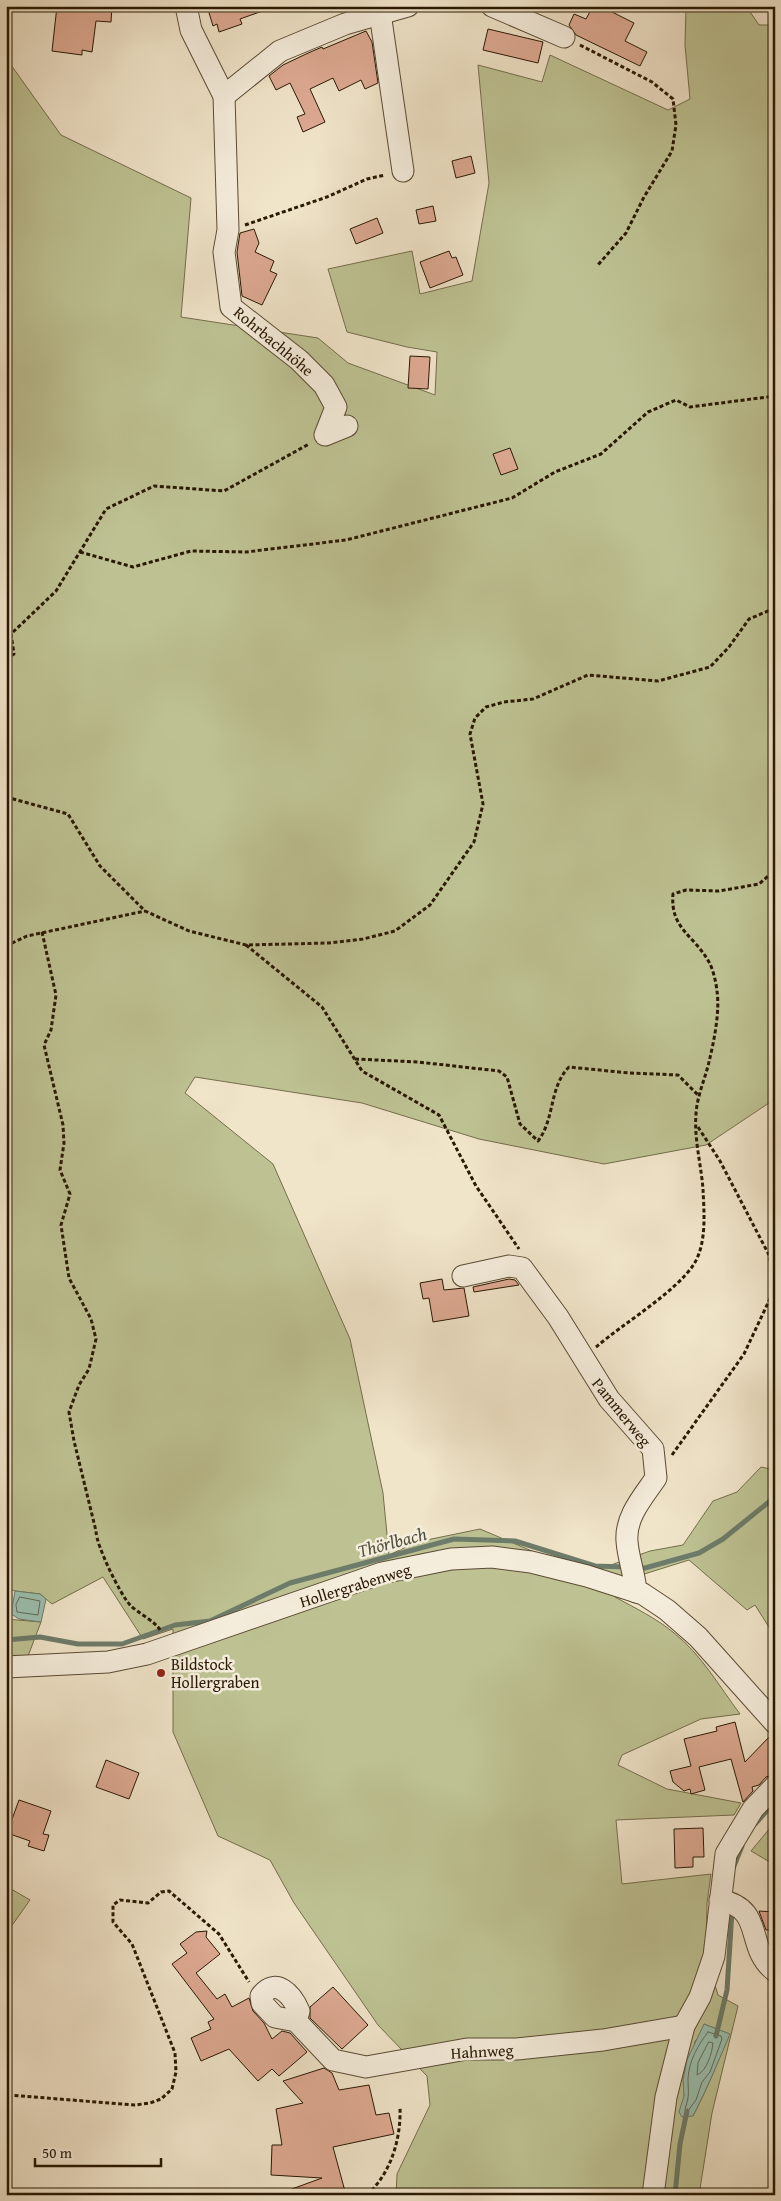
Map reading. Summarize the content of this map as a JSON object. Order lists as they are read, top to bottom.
{
  "streets": {
    "street": [
      "Rohrbachhöhe",
      "Pammerweg",
      "Hollergrabenweg",
      "Hahnweg"
    ]
  },
  "water": ["Thörlbach"],
  "places": ["Bildstock Hollergraben"],
  "scale_bar": "50 m"
}
